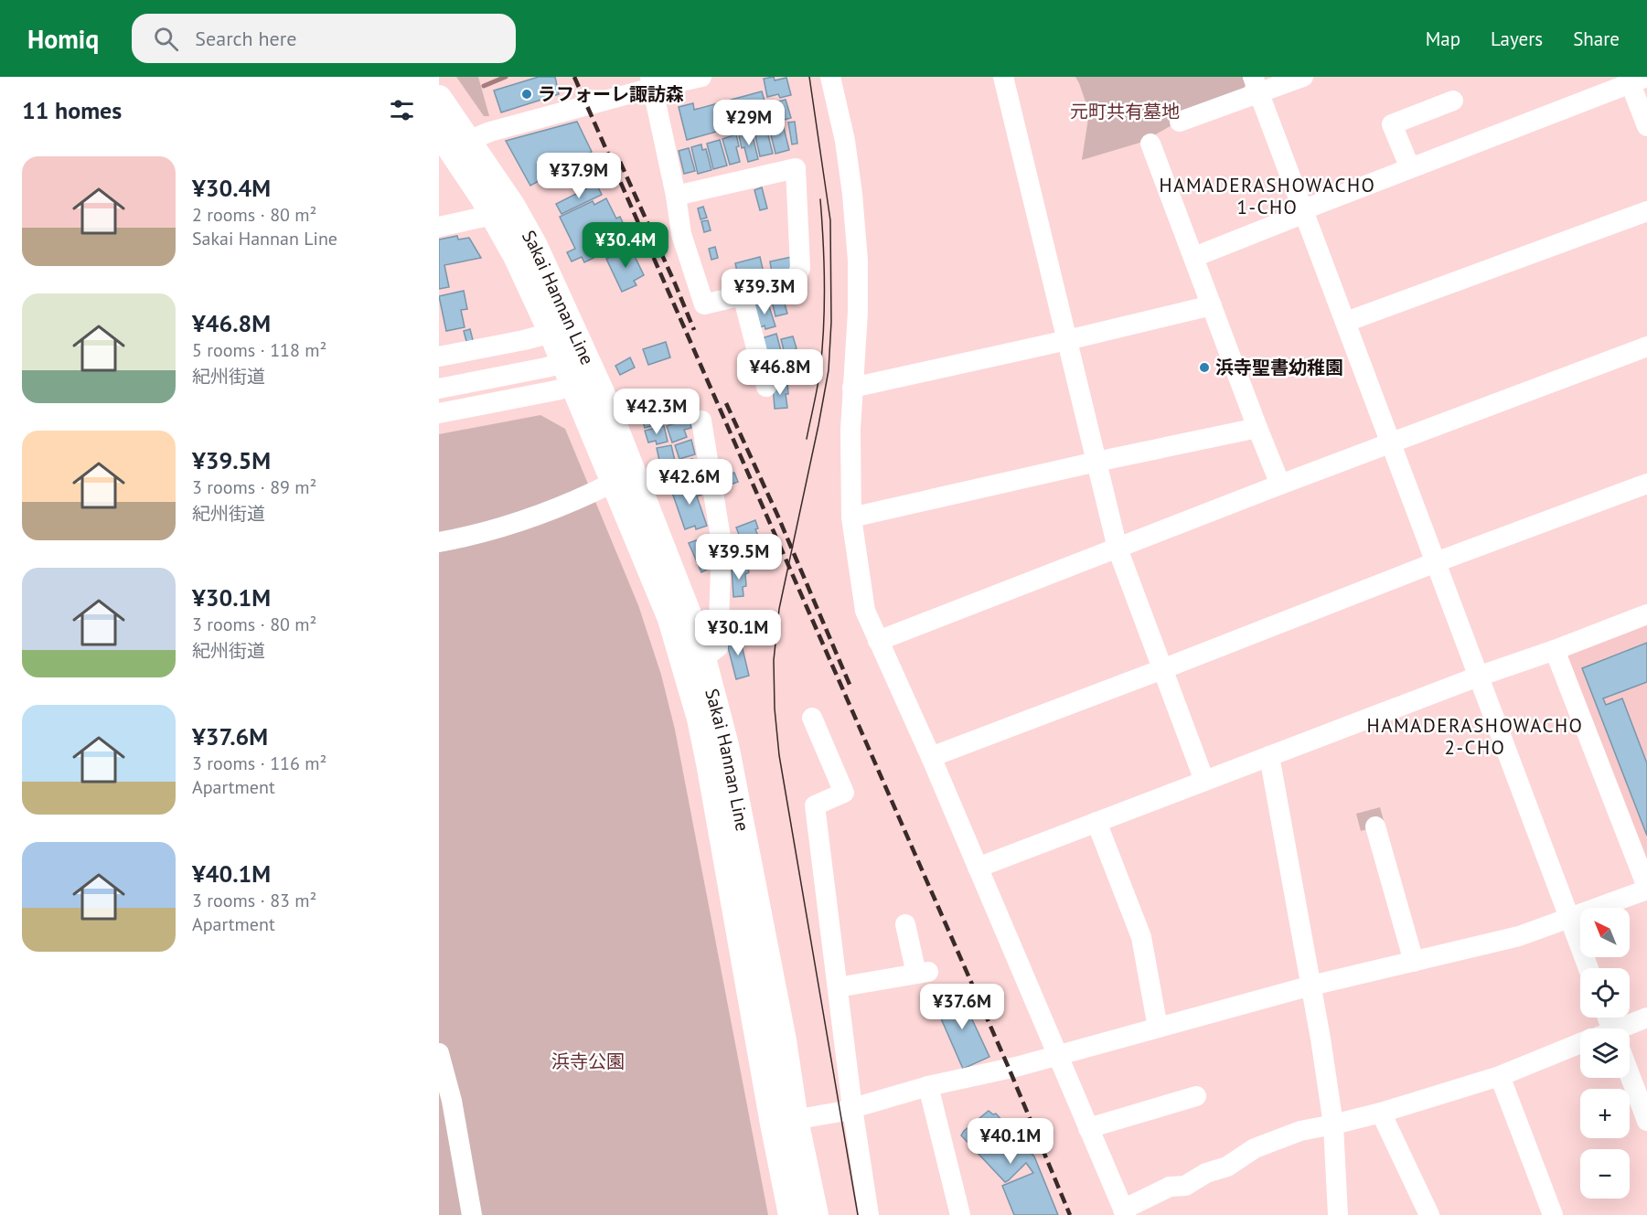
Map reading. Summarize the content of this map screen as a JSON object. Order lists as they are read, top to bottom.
{
  "streets": {
    "main road": ["Sakai Hannan Line"]
  },
  "districts": ["HAMADERASHOWACHO 1-CHO", "HAMADERASHOWACHO 2-CHO"],
  "parks": ["元町共有墓地", "浜寺公園"],
  "places": ["ラフォーレ諏訪森", "浜寺聖書幼稚園"],
  "north": "top left",
  "page": {
    "header": "Homiq",
    "search": "Search here",
    "nav": ["Map", "Layers", "Share"],
    "heading": "11 homes",
    "price": [
      "¥29M",
      "¥37.9M",
      "¥30.4M",
      "¥39.3M",
      "¥46.8M",
      "¥42.3M",
      "¥42.6M",
      "¥39.5M",
      "¥30.1M",
      "¥37.6M",
      "¥40.1M"
    ],
    "list": [
      {
        "name": "¥30.4M",
        "note": "2 rooms · 80 m² · Sakai Hannan Line"
      },
      {
        "name": "¥46.8M",
        "note": "5 rooms · 118 m² · 紀州街道"
      },
      {
        "name": "¥39.5M",
        "note": "3 rooms · 89 m² · 紀州街道"
      },
      {
        "name": "¥30.1M",
        "note": "3 rooms · 80 m² · 紀州街道"
      },
      {
        "name": "¥37.6M",
        "note": "3 rooms · 116 m² · Apartment"
      },
      {
        "name": "¥40.1M",
        "note": "3 rooms · 83 m² · Apartment"
      }
    ],
    "map_buttons": ["+", "−"]
  }
}
